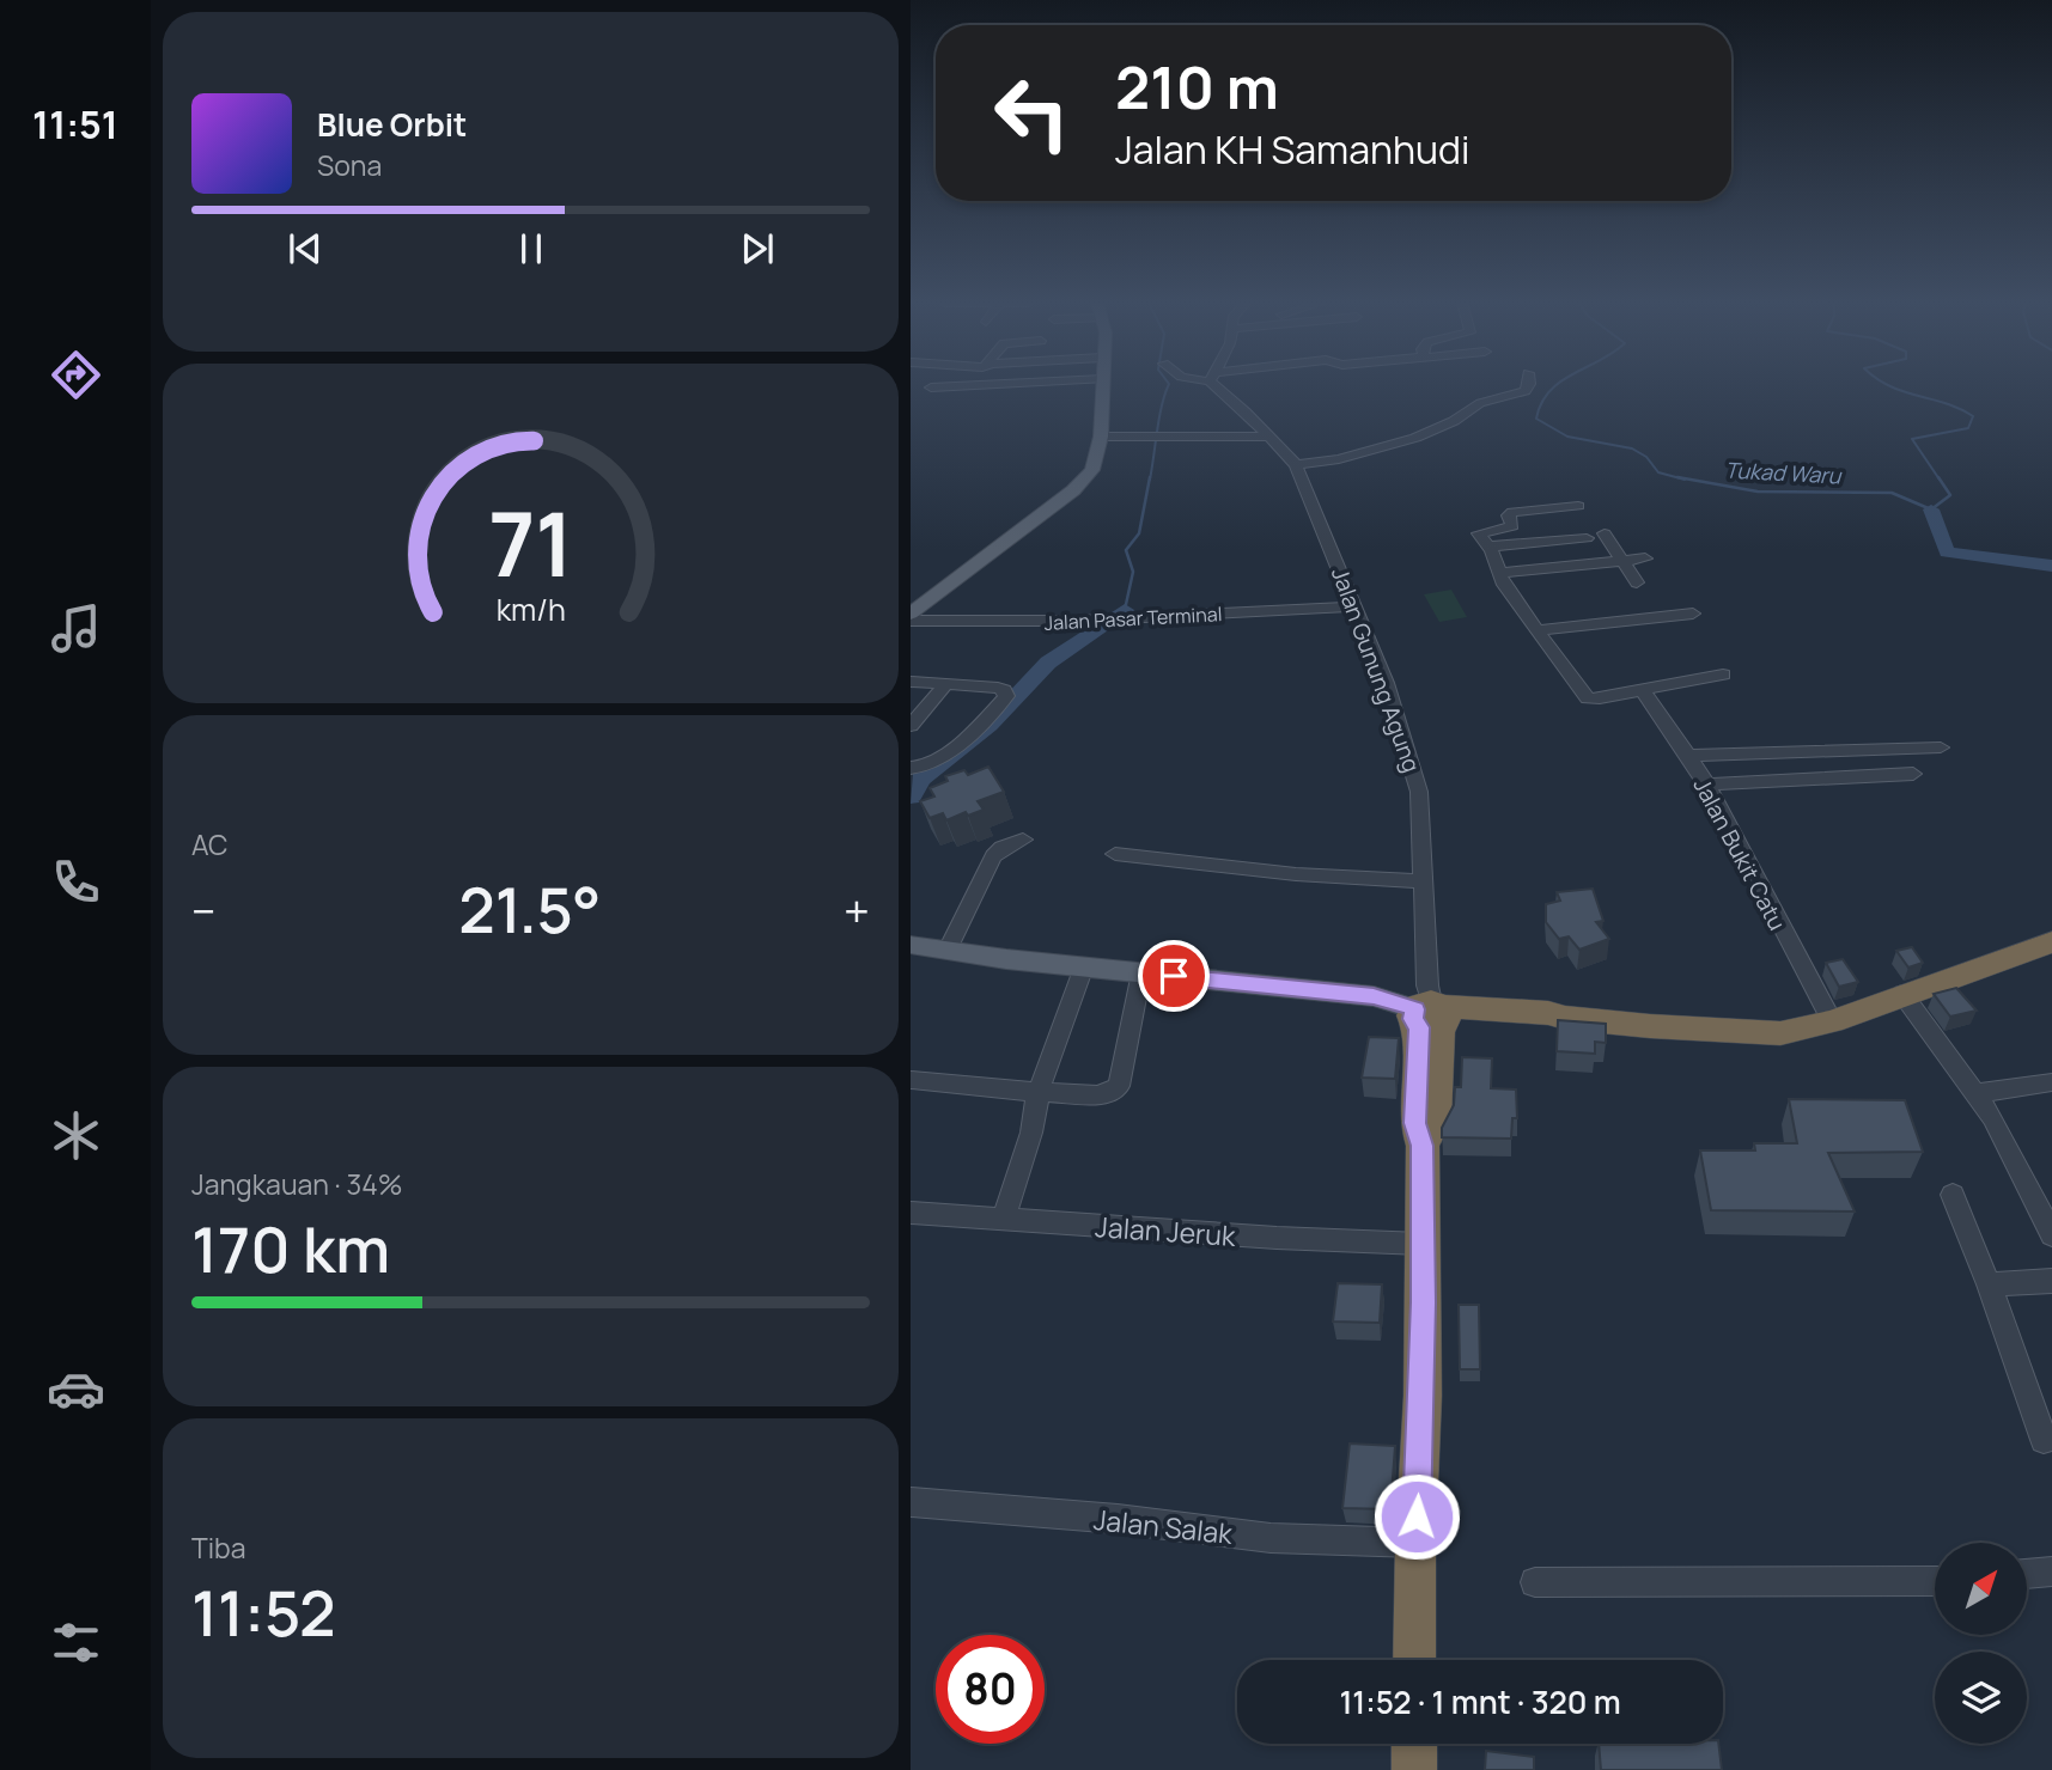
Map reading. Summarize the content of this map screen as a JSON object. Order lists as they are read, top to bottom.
{
  "streets": {
    "street": [
      "Jalan Pasar Terminal",
      "Jalan Gunung Agung",
      "Jalan Bukit Catu",
      "Jalan Jeruk",
      "Jalan Salak"
    ]
  },
  "crossings": [
    ["Jalan Pasar Terminal", "Jalan Gunung Agung"]
  ],
  "water": ["Tukad Waru"],
  "north": "top right",
  "page": {
    "tabs": "11:51",
    "turn": ["210 m", "Jalan KH Samanhudi"],
    "song": ["Blue Orbit", "Sona"],
    "tile": [
      "AC",
      ["Jangkauan · 34%", "170 km"],
      ["Tiba", "11:52"]
    ],
    "heat": ["−", "21.5°", "+"],
    "limit": "80",
    "trip": "11:52 · 1 mnt · 320 m",
    "gauge": ["71", "km/h"]
  }
}
